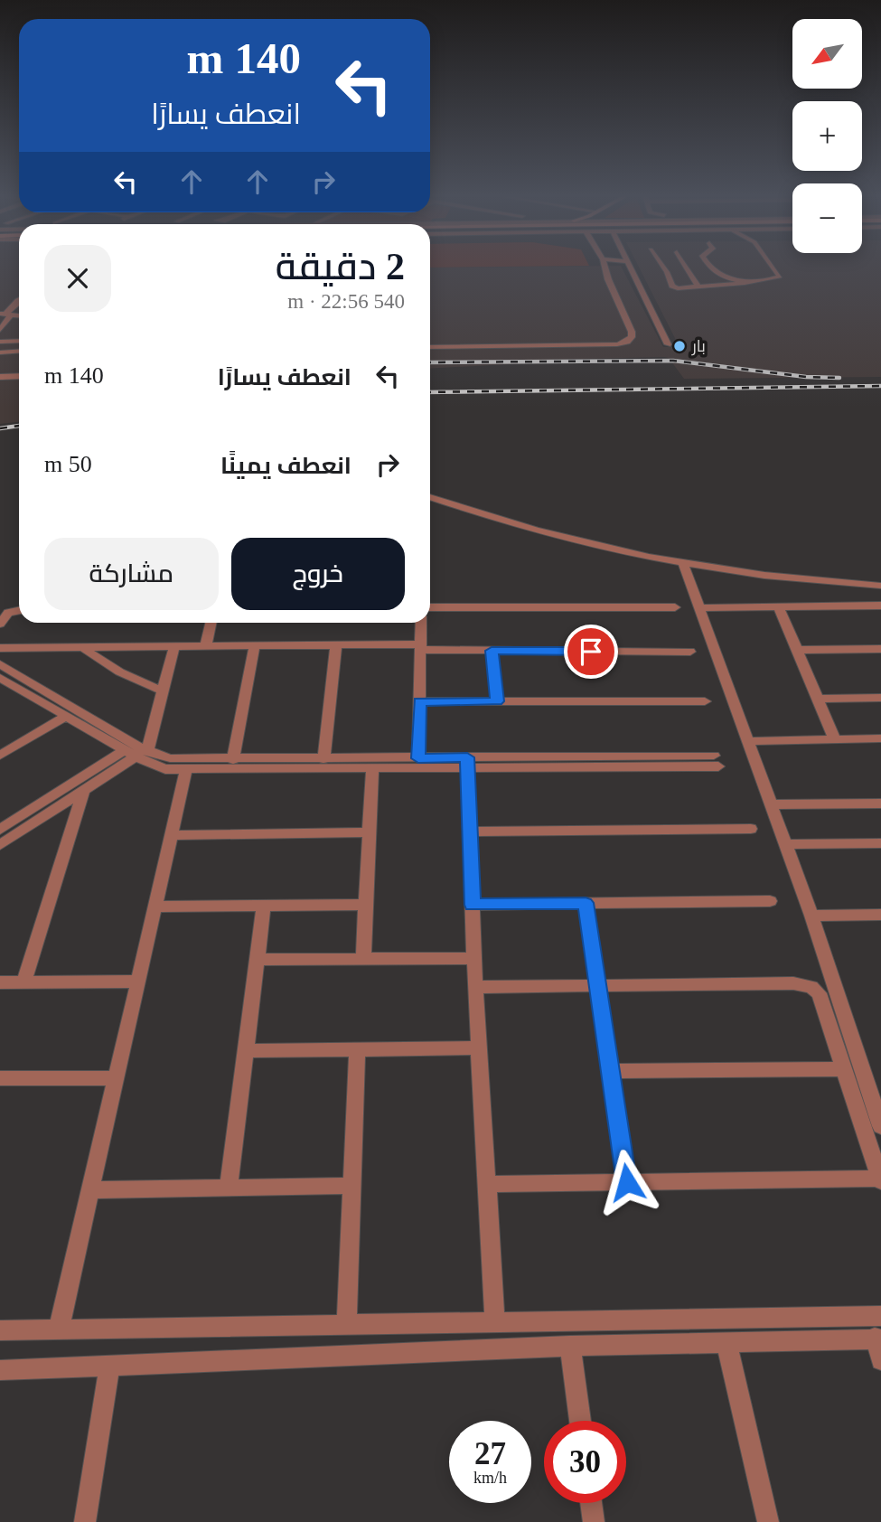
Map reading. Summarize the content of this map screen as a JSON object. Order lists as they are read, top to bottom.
{
  "places": ["بار"],
  "north": "bottom left",
  "page": {
    "map_buttons": ["+", "−"],
    "turn": ["140 m", "انعطف يسارًا"],
    "heading": ["2 دقيقة", "540 m · 22:56"],
    "list": [
      {
        "name": "انعطف يسارًا",
        "value": "140 m"
      },
      {
        "name": "انعطف يمينًا",
        "value": "50 m"
      }
    ],
    "buttons": ["خروج", "مشاركة"],
    "speed": "27 km/h",
    "limit": "30"
  }
}
